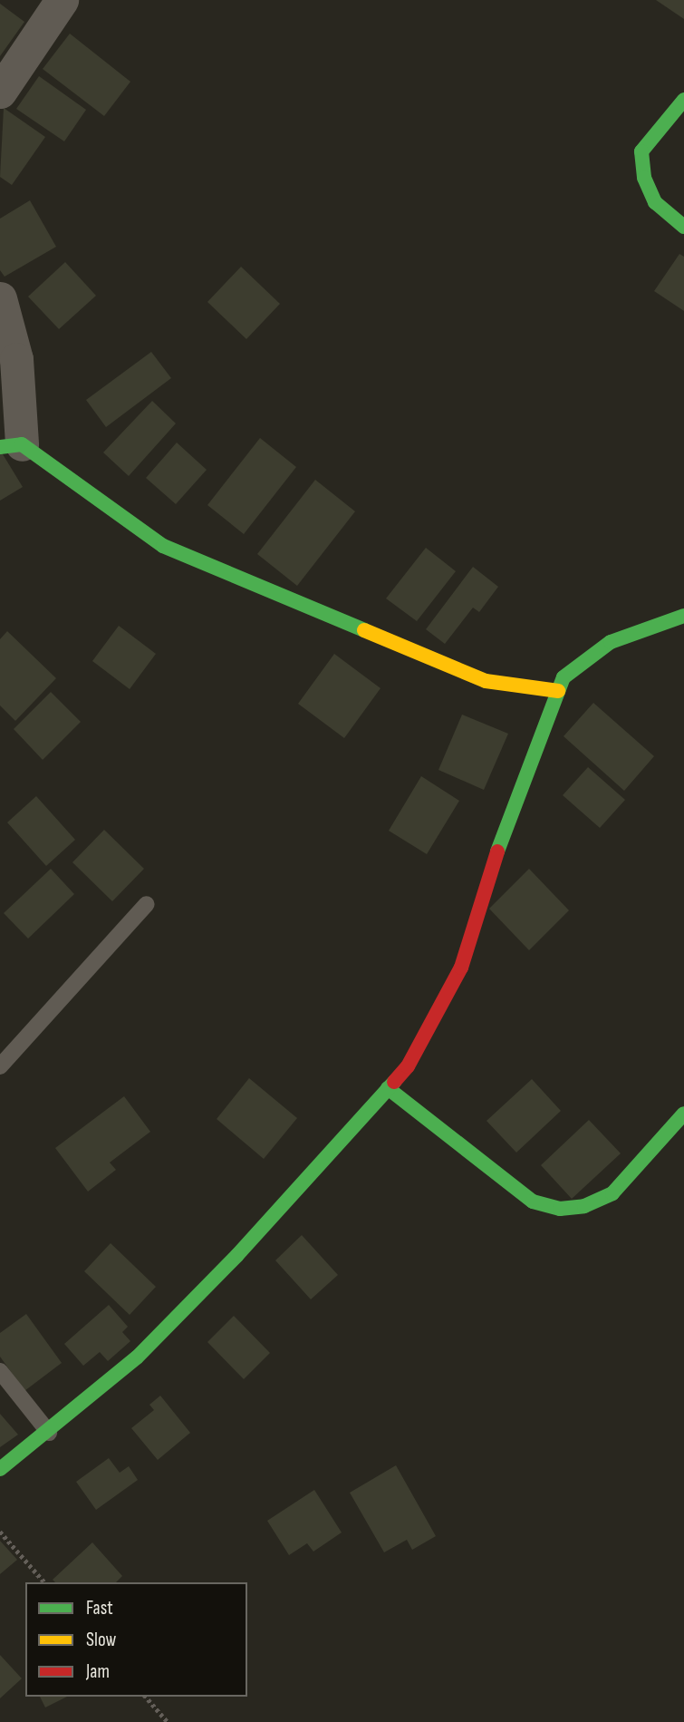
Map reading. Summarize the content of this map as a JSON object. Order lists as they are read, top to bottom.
{
  "legend": ["Fast", "Slow", "Jam"]
}
